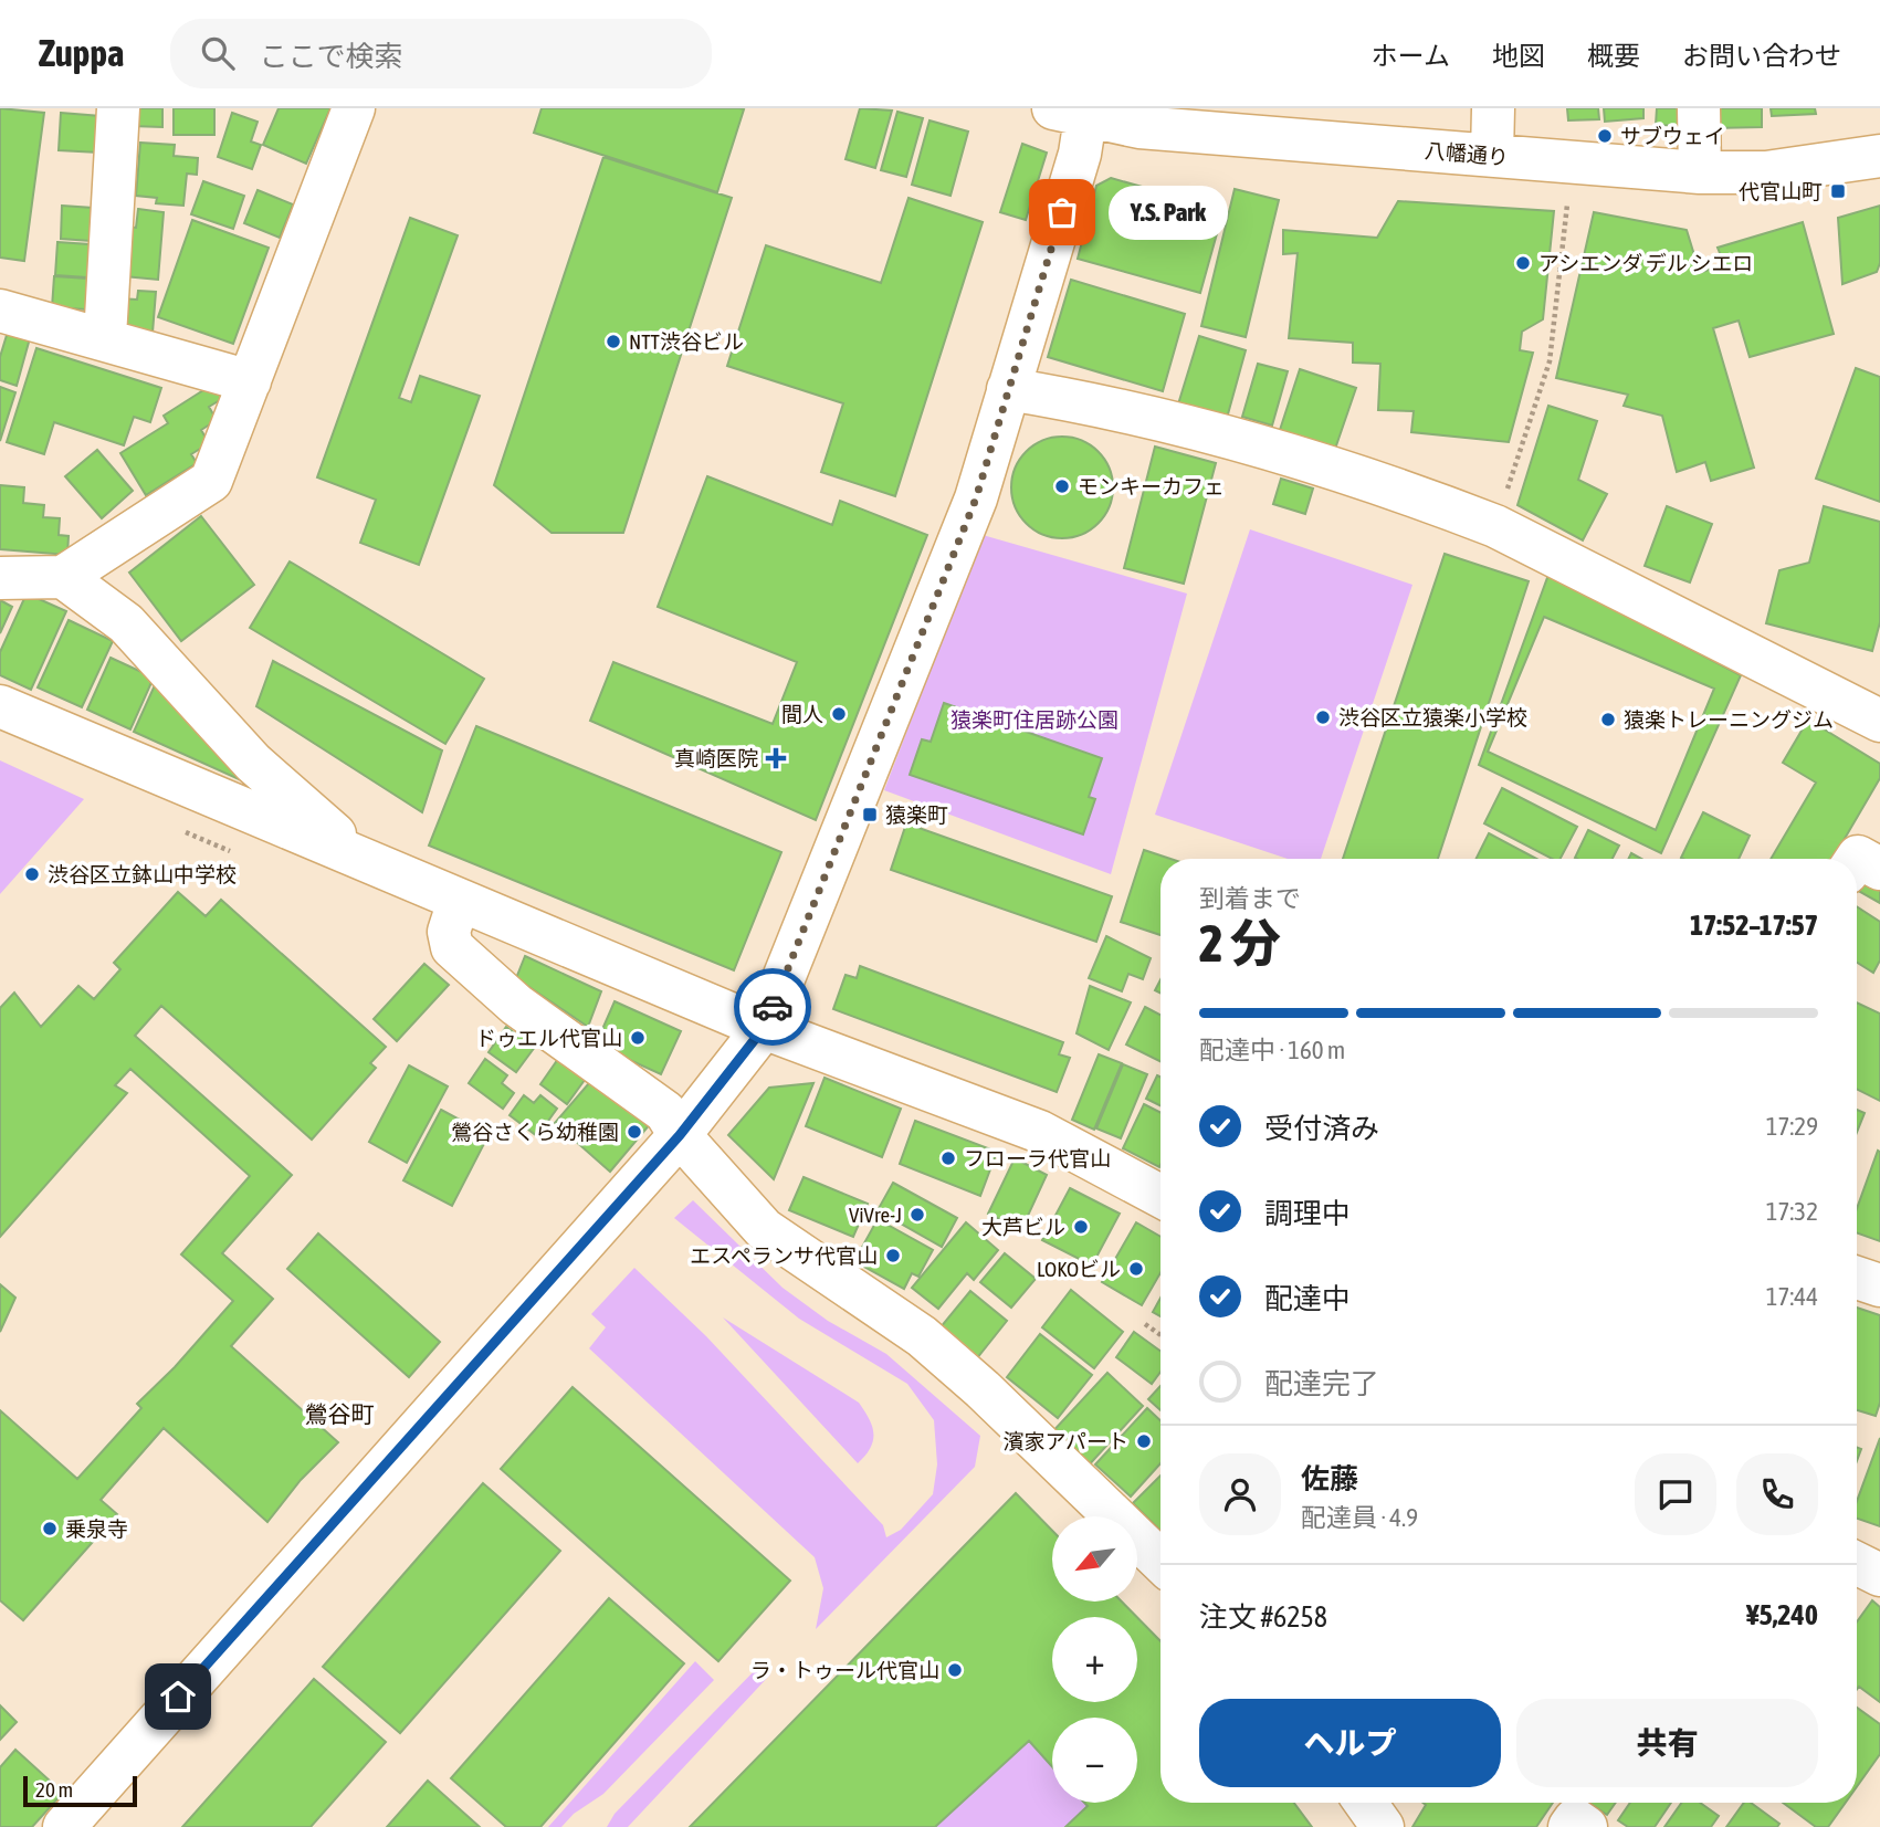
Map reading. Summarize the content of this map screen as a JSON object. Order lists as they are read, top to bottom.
{
  "streets": {
    "street": ["八幡通り"]
  },
  "districts": ["鶯谷町"],
  "parks": ["猿楽町住居跡公園"],
  "places": {
    "other": [
      "サブウェイ",
      "Y.S. Park",
      "アシエンダ デル シエロ",
      "NTT渋谷ビル",
      "モンキーカフェ",
      "間人",
      "渋谷区立猿楽小学校",
      "猿楽トレーニングジム",
      "渋谷区立鉢山中学校",
      "ドゥエル代官山",
      "鶯谷さくら幼稚園",
      "フローラ代官山",
      "ViVre-J",
      "大芦ビル",
      "エスペランサ代官山",
      "LOKOビル",
      "濱家アパート",
      "乗泉寺",
      "ラ・トゥール代官山"
    ],
    "transit": ["代官山町", "猿楽町"],
    "health": ["真崎医院"]
  },
  "scale_bar": "20 m",
  "north": "bottom left",
  "page": {
    "header": "Zuppa",
    "search": "ここで検索",
    "nav": [
      "ホーム",
      "地図",
      "概要",
      "お問い合わせ"
    ],
    "bubble": "Y.S. Park",
    "heading": ["2 分", "到着まで", "17:52–17:57"],
    "panel": [
      "佐藤",
      "配達員 · 4.9",
      "注文 #6258",
      "¥5,240"
    ],
    "bar": "配達中 · 160 m",
    "list": [
      ["受付済み", "17:29"],
      ["調理中", "17:32"],
      ["配達中", "17:44"],
      "配達完了"
    ],
    "map_buttons": ["+", "−"],
    "buttons": ["ヘルプ", "共有"],
    "scale": "20 m"
  }
}
